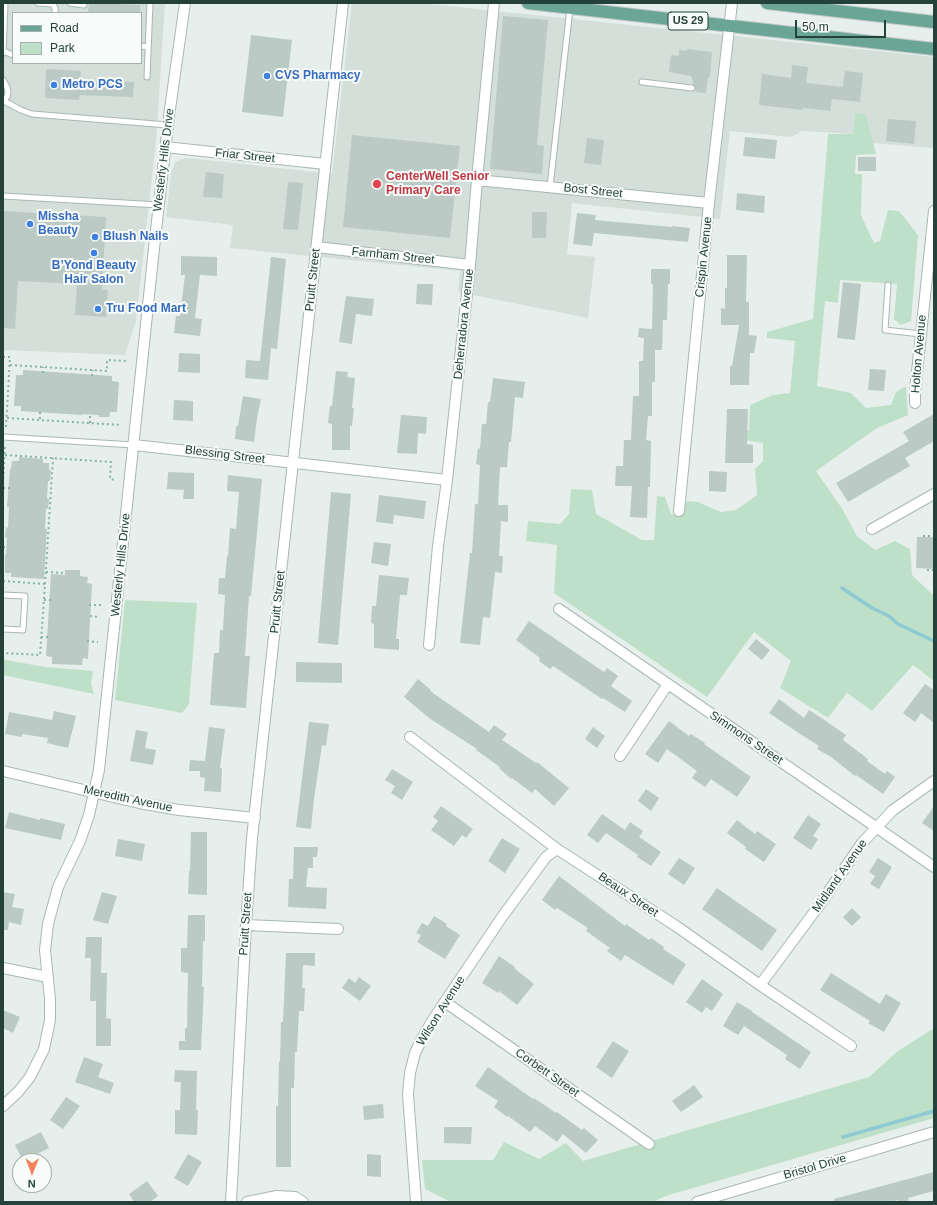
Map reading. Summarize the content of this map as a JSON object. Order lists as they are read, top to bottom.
{
  "streets": {
    "main road": ["US 29"],
    "street": [
      "Friar Street",
      "Westerly Hills Drive",
      "Bost Street",
      "Farnham Street",
      "Crispin Avenue",
      "Pruitt Street",
      "Deherradora Avenue",
      "Holton Avenue",
      "Blessing Street",
      "Simmons Street",
      "Meredith Avenue",
      "Midland Avenue",
      "Beaux Street",
      "Wilson Avenue",
      "Corbett Street",
      "Bristol Drive"
    ]
  },
  "crossings": [
    ["US 29", "Crispin Avenue"],
    ["Friar Street", "Westerly Hills Drive"],
    ["Friar Street", "Pruitt Street"],
    ["Westerly Hills Drive", "Blessing Street"],
    ["Westerly Hills Drive", "Meredith Avenue"],
    ["Bost Street", "Crispin Avenue"],
    ["Bost Street", "Deherradora Avenue"],
    ["Farnham Street", "Pruitt Street"],
    ["Farnham Street", "Deherradora Avenue"],
    ["Pruitt Street", "Blessing Street"],
    ["Pruitt Street", "Meredith Avenue"],
    ["Deherradora Avenue", "Blessing Street"],
    ["Simmons Street", "Midland Avenue"],
    ["Midland Avenue", "Beaux Street"],
    ["Beaux Street", "Wilson Avenue"],
    ["Wilson Avenue", "Corbett Street"]
  ],
  "places": [
    "CVS Pharmacy",
    "Metro PCS",
    "CenterWell Senior Primary Care",
    "Missha Beauty",
    "Blush Nails",
    "B’Yond Beauty Hair Salon",
    "Tru Food Mart"
  ],
  "legend": ["Road", "Park"],
  "scale_bar": "50 m",
  "north": "bottom"
}
